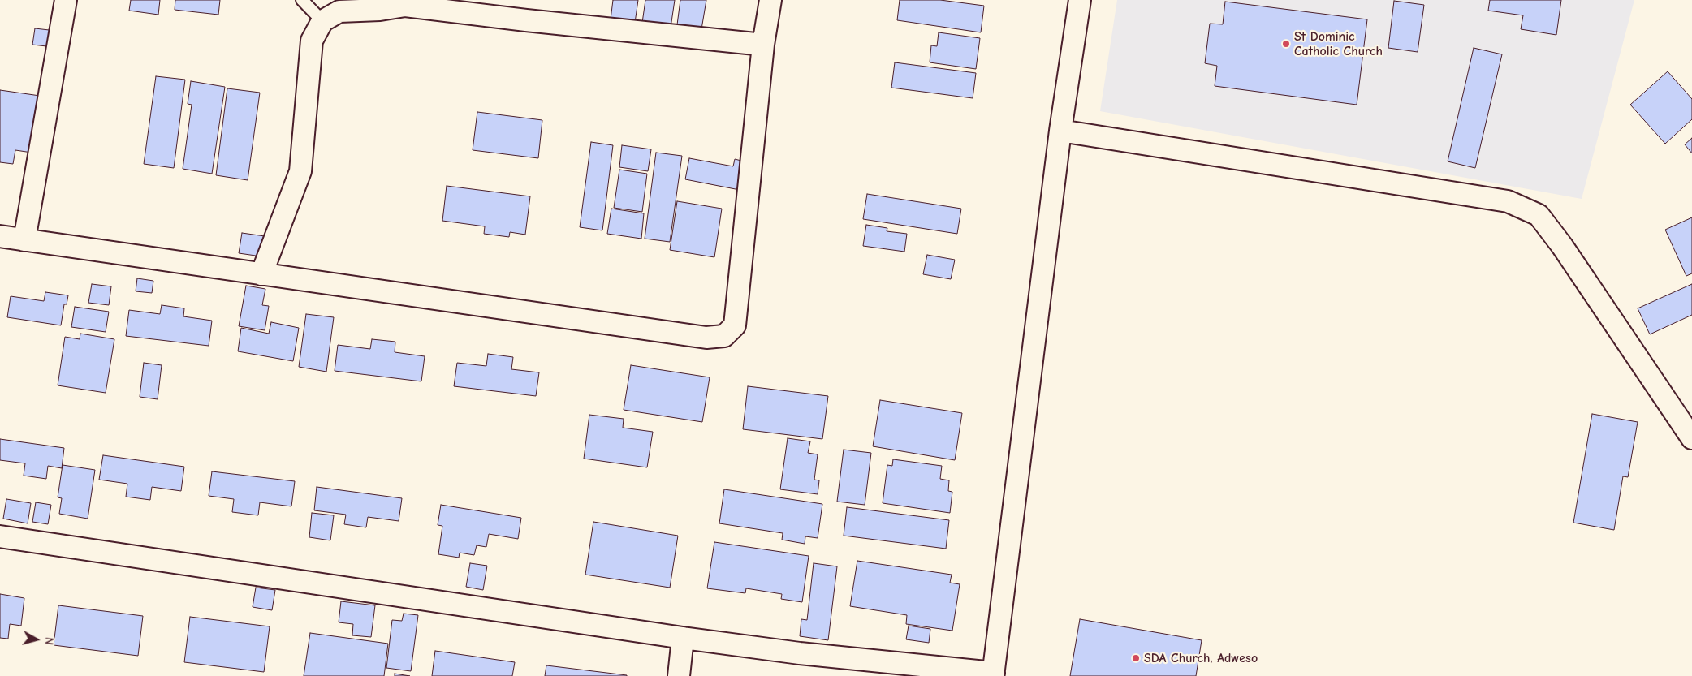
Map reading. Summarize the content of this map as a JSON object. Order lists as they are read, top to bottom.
{
  "places": ["St Dominic Catholic Church", "SDA Church, Adweso"],
  "north": "right"
}
